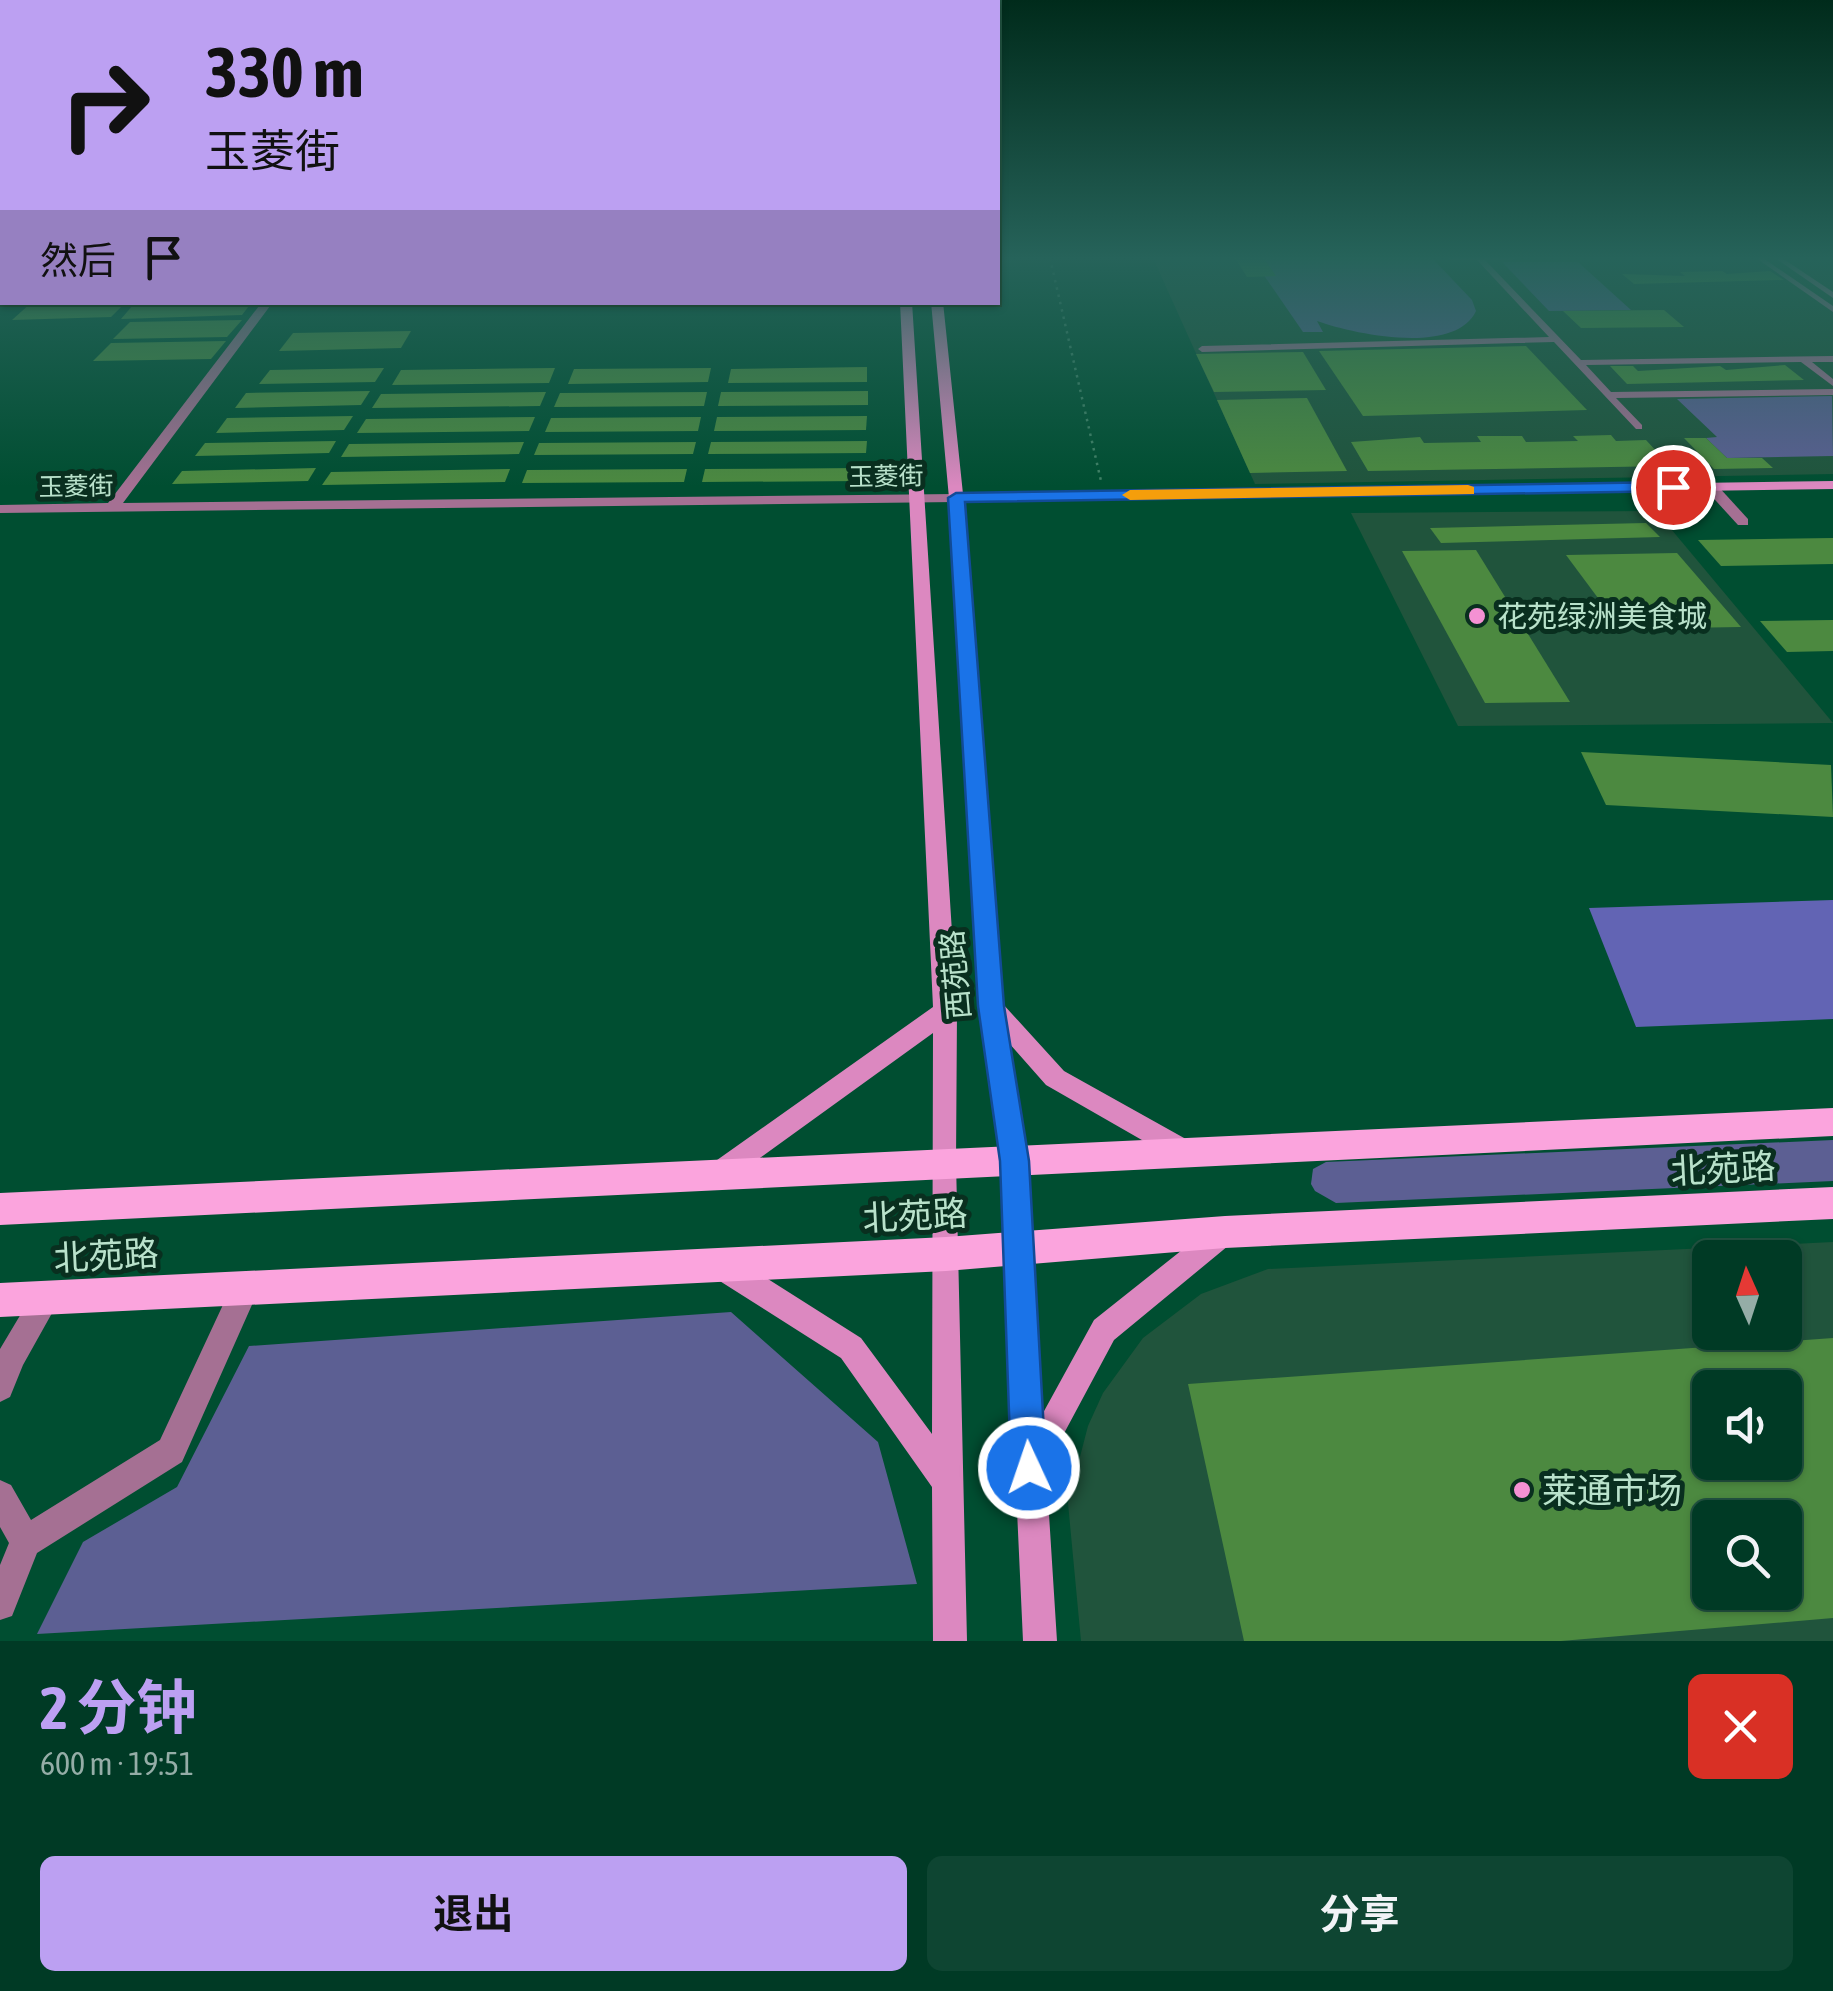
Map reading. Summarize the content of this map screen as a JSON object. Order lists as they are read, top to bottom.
{
  "streets": {
    "main road": ["玉菱街", "西苑路", "北苑路"]
  },
  "crossings": [
    ["玉菱街", "西苑路"],
    ["西苑路", "北苑路"]
  ],
  "places": ["花苑绿洲美食城", "莱通市场"],
  "north": "top",
  "page": {
    "turn": ["330 m", "玉菱街"],
    "then": "然后",
    "heading": ["2 分钟", "600 m · 19:51"],
    "buttons": ["退出", "分享"]
  }
}
